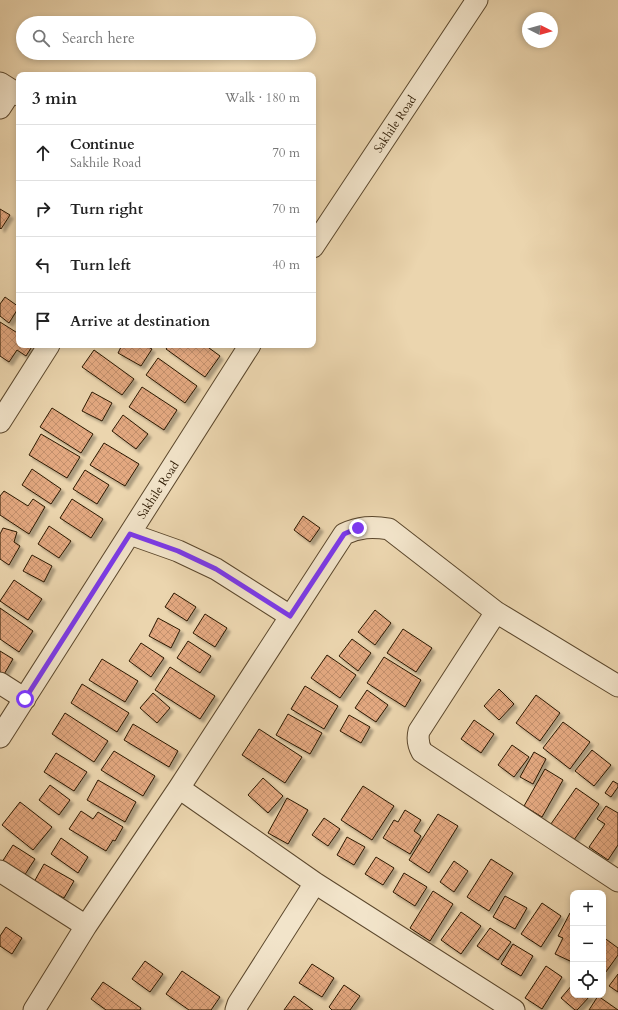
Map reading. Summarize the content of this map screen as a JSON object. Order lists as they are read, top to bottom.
{
  "streets": {
    "street": ["Sakhile Road"]
  },
  "north": "right",
  "page": {
    "search": "Search here",
    "heading": ["3 min", "Walk · 180 m"],
    "list": [
      ["Continue", "Sakhile Road", "70 m"],
      ["Turn right", "70 m"],
      ["Turn left", "40 m"],
      "Arrive at destination"
    ],
    "map_buttons": ["+", "−"]
  }
}
